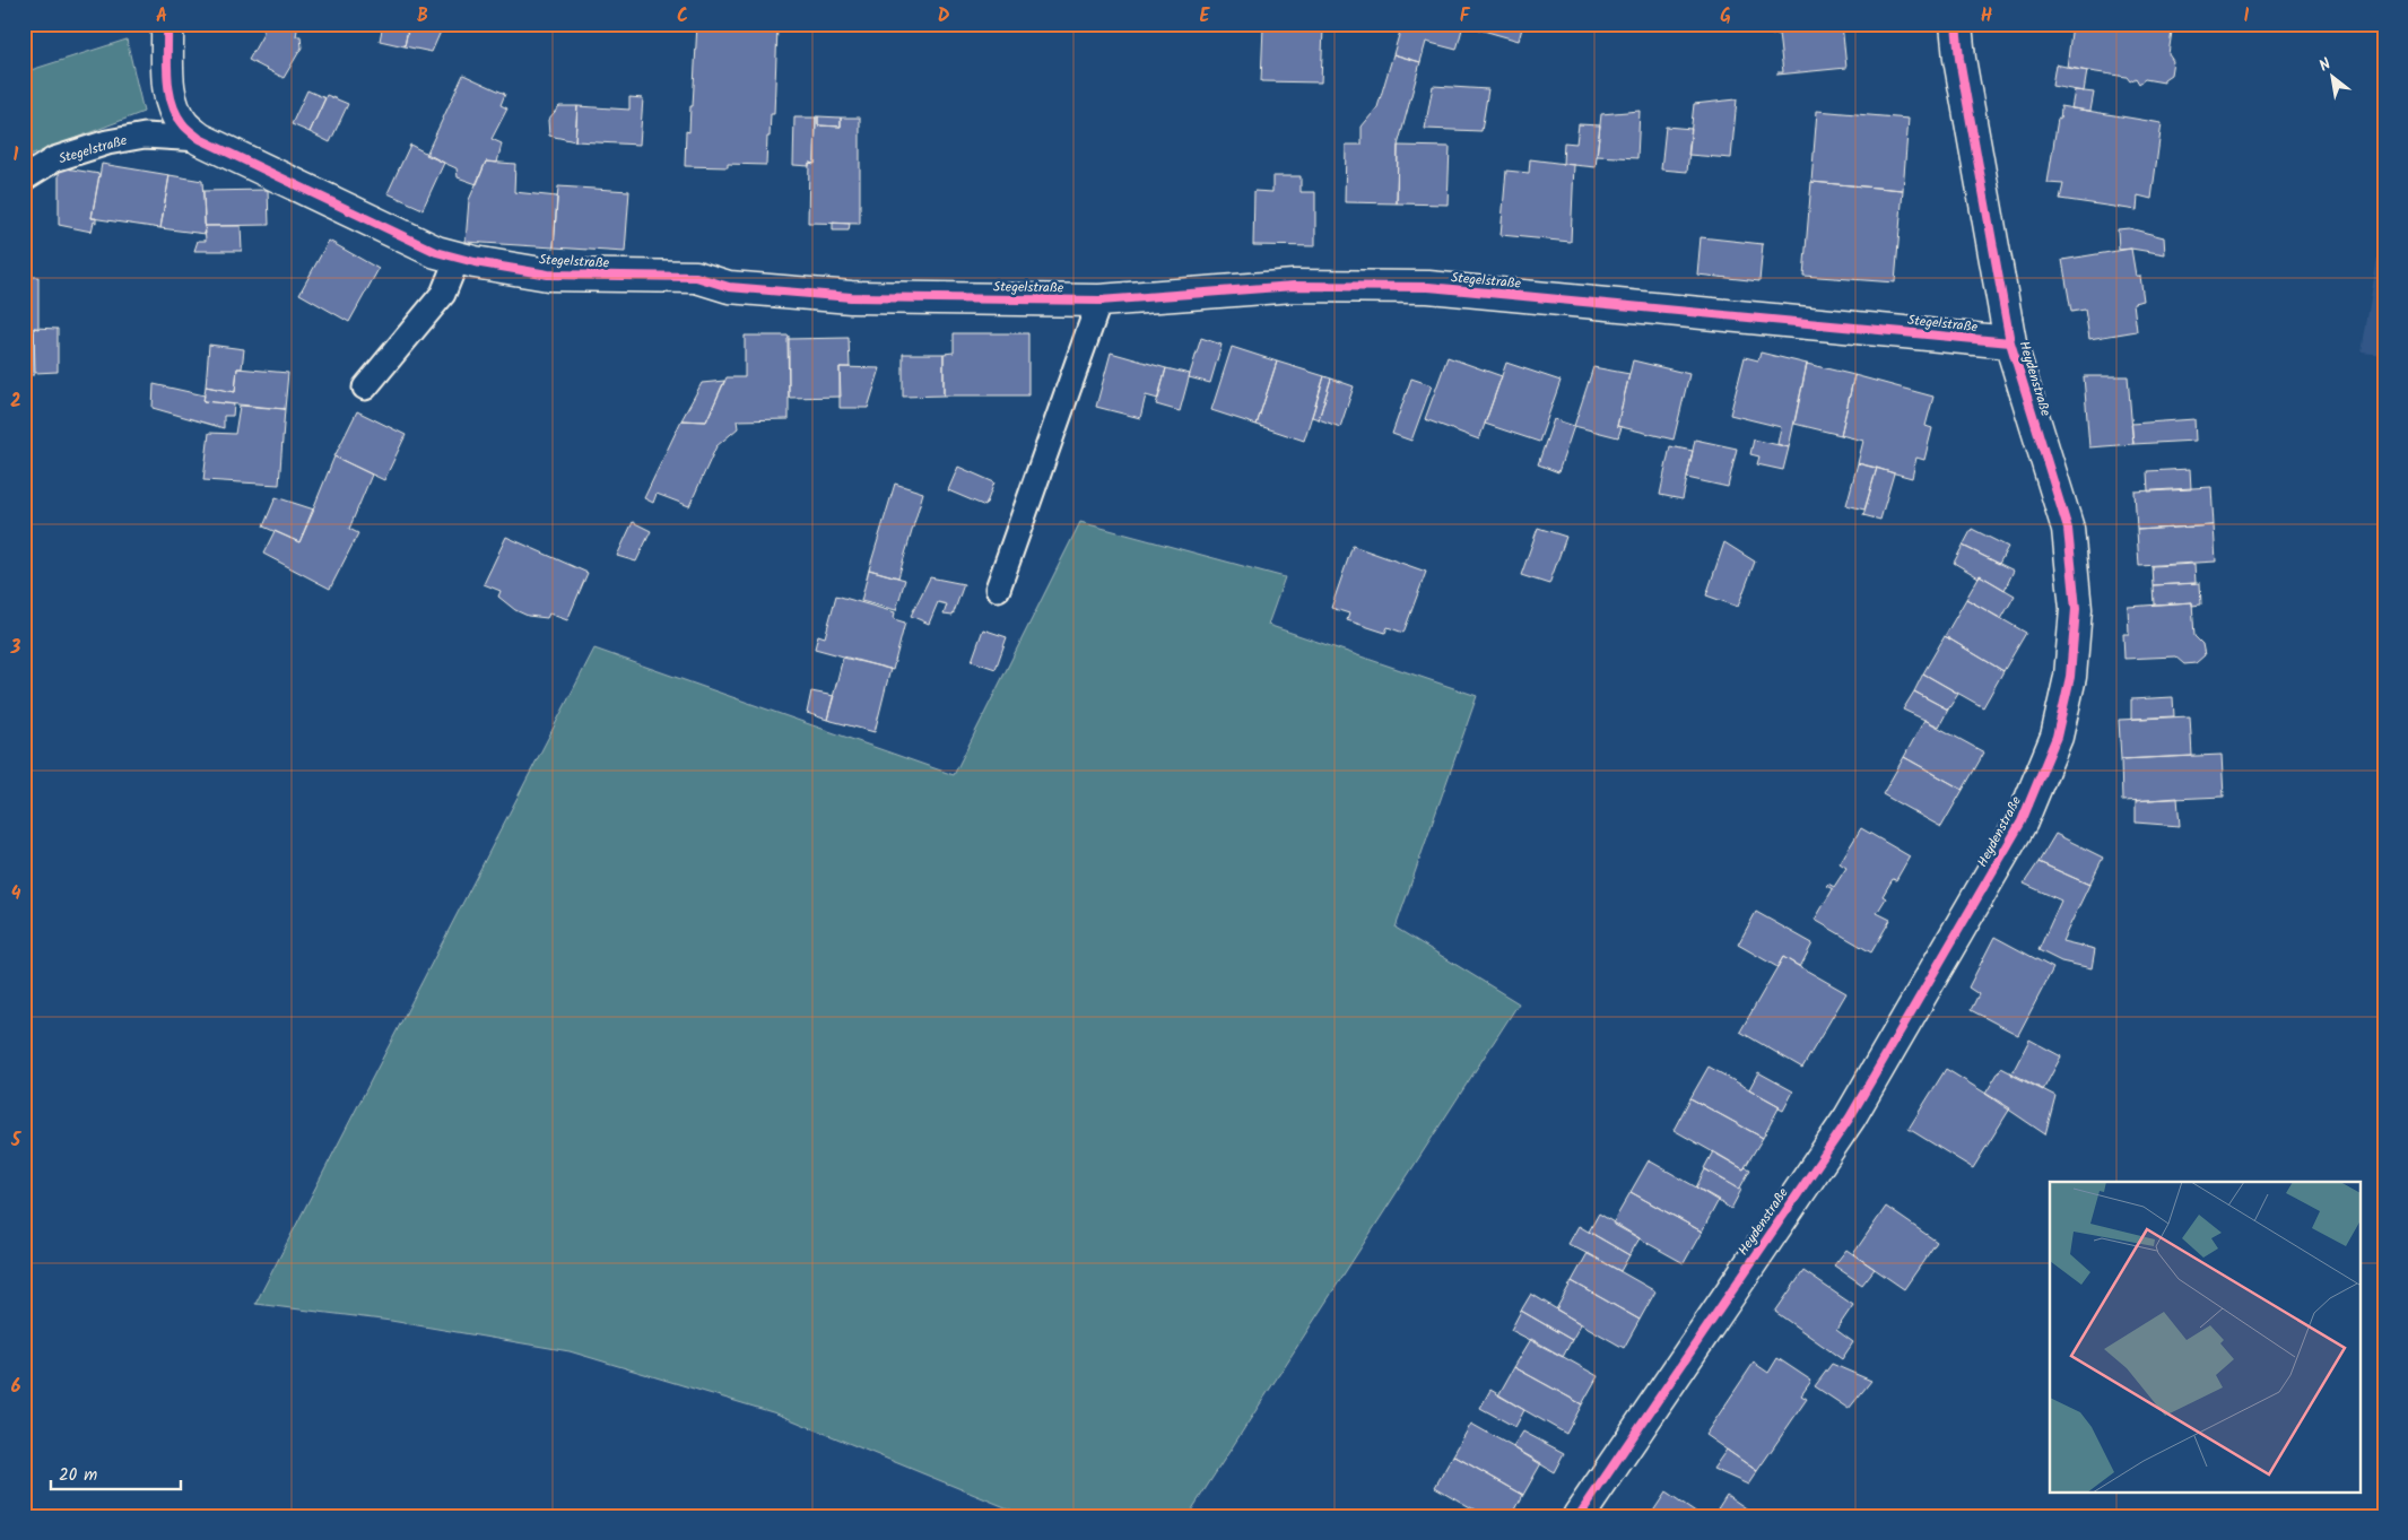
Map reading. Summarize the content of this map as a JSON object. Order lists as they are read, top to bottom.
{
  "streets": {
    "street": ["Stegelstraße", "Heydenstraße"]
  },
  "crossings": [
    ["Stegelstraße", "Heydenstraße"]
  ],
  "scale_bar": "20 m",
  "north": "top left",
  "grid": {
    "columns": [
      "A",
      "B",
      "C",
      "D",
      "E",
      "F",
      "G",
      "H",
      "I"
    ],
    "rows": [
      "1",
      "2",
      "3",
      "4",
      "5",
      "6"
    ]
  }
}
